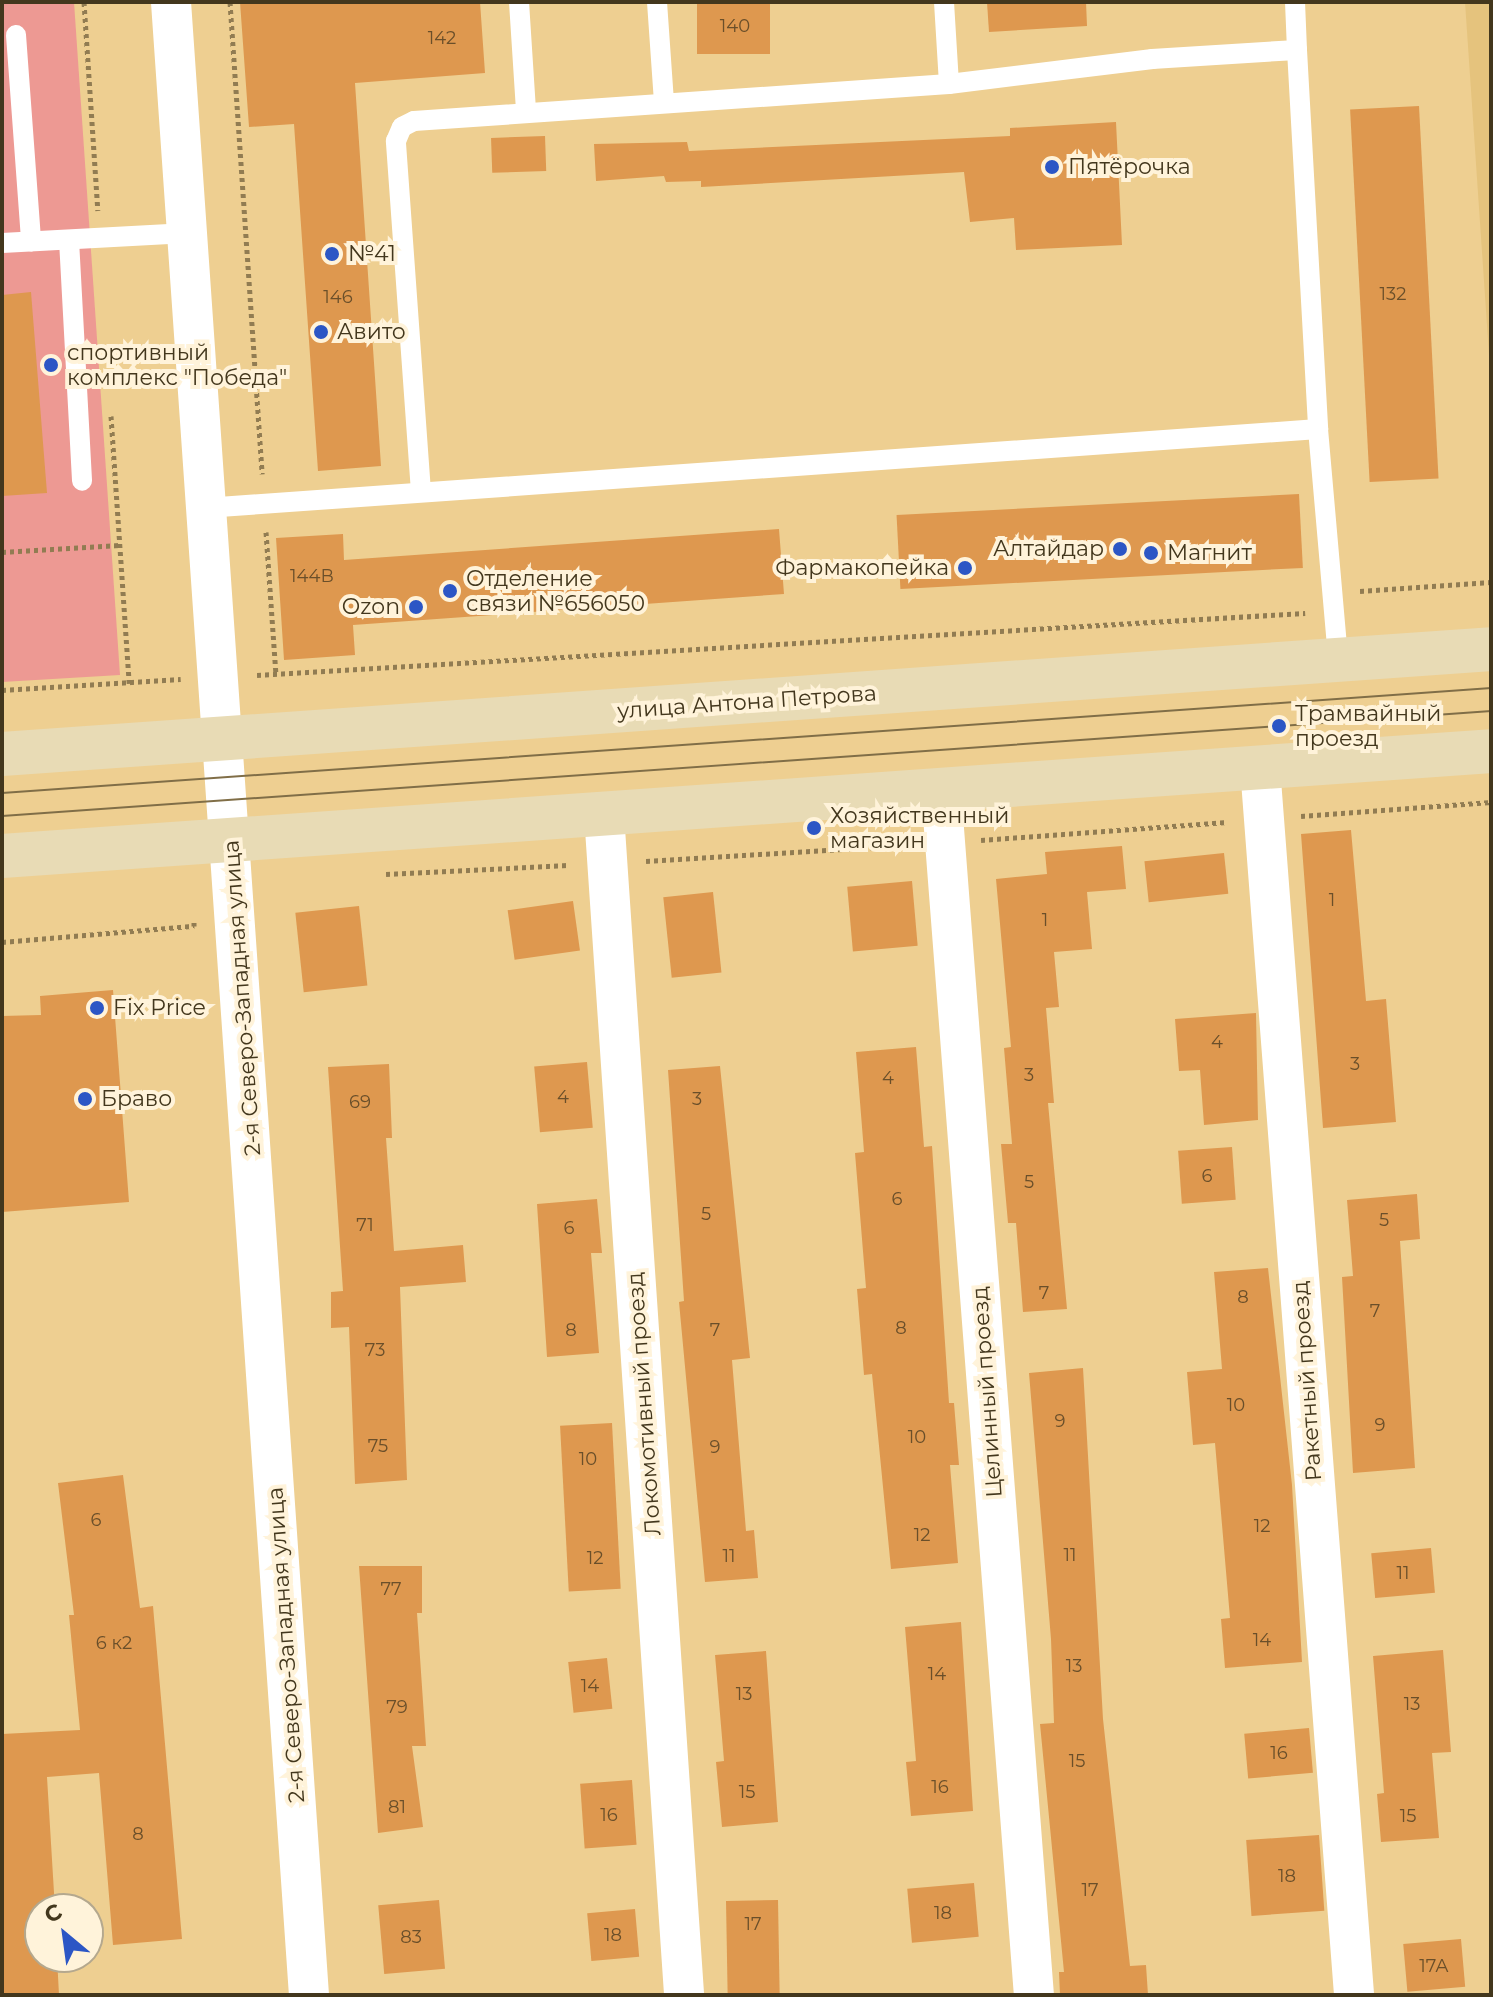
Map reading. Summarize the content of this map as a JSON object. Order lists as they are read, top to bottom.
{
  "streets": {
    "main road": ["улица Антона Петрова"],
    "street": [
      "2-я Северо-Западная улица",
      "Ракетный проезд",
      "Целинный проезд",
      "Локомотивный проезд"
    ]
  },
  "crossings": [
    ["улица Антона Петрова", "2-я Северо-Западная улица"]
  ],
  "places": [
    "Пятёрочка",
    "№41",
    "Авито",
    "спортивный комплекс \"Победа\"",
    "Алтайдар",
    "Магнит",
    "Фармакопейка",
    "Отделение связи №656050",
    "Ozon",
    "Трамвайный проезд",
    "Хозяйственный магазин",
    "Fix Price",
    "Браво"
  ],
  "house_numbers": [
    "140",
    "142",
    "132",
    "146",
    "144В",
    "1",
    "1",
    "4",
    "3",
    "3",
    "4",
    "4",
    "3",
    "69",
    "6",
    "5",
    "6",
    "5",
    "5",
    "71",
    "6",
    "7",
    "8",
    "7",
    "8",
    "8",
    "7",
    "73",
    "10",
    "9",
    "9",
    "10",
    "75",
    "9",
    "10",
    "6",
    "12",
    "12",
    "11",
    "11",
    "12",
    "11",
    "77",
    "14",
    "6 к2",
    "13",
    "14",
    "14",
    "13",
    "13",
    "79",
    "16",
    "15",
    "16",
    "15",
    "81",
    "16",
    "15",
    "8",
    "18",
    "17",
    "18",
    "17",
    "18",
    "83",
    "17А"
  ],
  "north": "top left"
}
